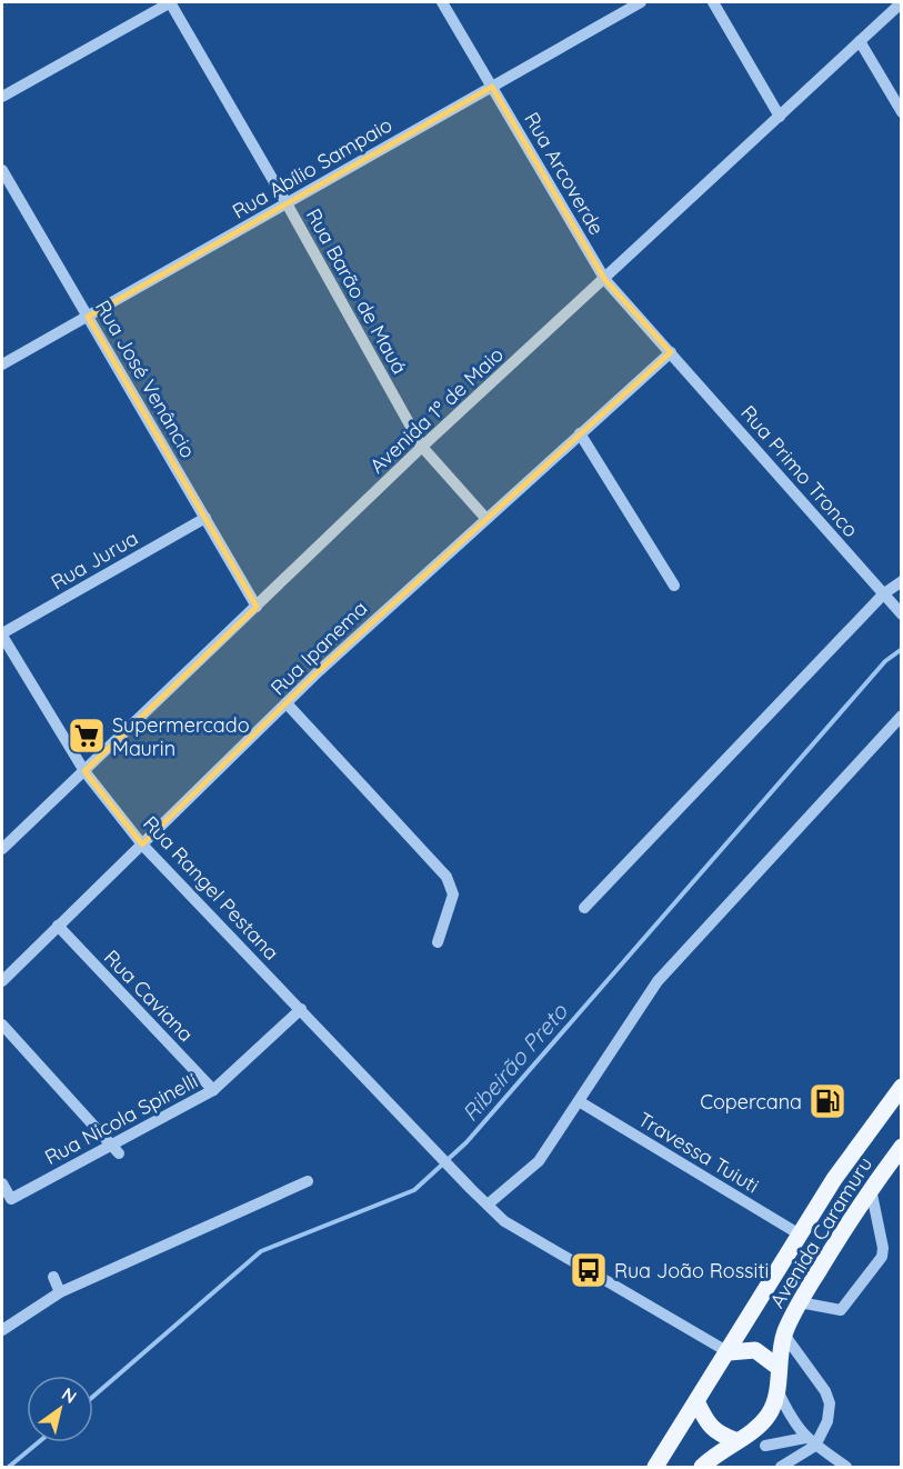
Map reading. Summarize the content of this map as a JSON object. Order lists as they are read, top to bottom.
{
  "streets": {
    "main road": ["Avenida Caramuru"],
    "street": [
      "Rua Abílio Sampaio",
      "Rua Arcoverde",
      "Rua Barão de Mauá",
      "Rua José Venâncio",
      "Avenida 1º de Maio",
      "Rua Primo Tronco",
      "Rua Jurua",
      "Rua Ipanema",
      "Rua Rangel Pestana",
      "Rua Caviana",
      "Rua Nicola Spinelli",
      "Travessa Tuiuti"
    ]
  },
  "crossings": [
    ["Rua Abílio Sampaio", "Rua Arcoverde"],
    ["Rua Abílio Sampaio", "Rua Barão de Mauá"],
    ["Rua Abílio Sampaio", "Rua José Venâncio"],
    ["Rua Arcoverde", "Avenida 1º de Maio"],
    ["Rua Arcoverde", "Rua Primo Tronco"],
    ["Rua Arcoverde", "Rua Ipanema"],
    ["Rua Barão de Mauá", "Avenida 1º de Maio"],
    ["Rua Barão de Mauá", "Rua Ipanema"],
    ["Rua José Venâncio", "Avenida 1º de Maio"],
    ["Rua José Venâncio", "Rua Jurua"],
    ["Avenida 1º de Maio", "Rua Rangel Pestana"],
    ["Rua Primo Tronco", "Rua Ipanema"],
    ["Rua Jurua", "Rua Rangel Pestana"],
    ["Rua Ipanema", "Rua Rangel Pestana"],
    ["Rua Ipanema", "Rua Caviana"],
    ["Rua Rangel Pestana", "Rua Nicola Spinelli"],
    ["Rua Caviana", "Rua Nicola Spinelli"],
    ["Travessa Tuiuti", "Avenida Caramuru"]
  ],
  "water": ["Ribeirão Preto"],
  "places": {
    "supermarket": ["Supermercado Maurin"],
    "fuel station": ["Copercana"],
    "bus stop": ["Rua João Rossiti"]
  },
  "north": "top right"
}
